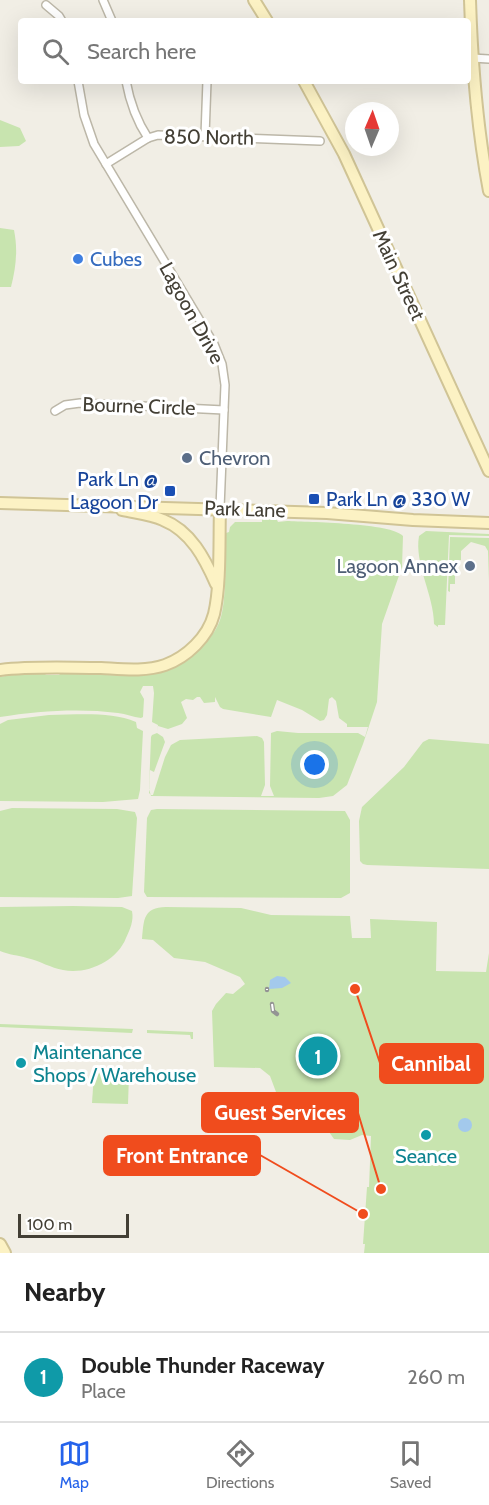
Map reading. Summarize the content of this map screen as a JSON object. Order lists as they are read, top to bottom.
{
  "streets": {
    "main road": ["Main Street", "Lagoon Drive", "Park Lane"],
    "street": ["850 North", "Bourne Circle"]
  },
  "crossings": [
    ["850 North", "Lagoon Drive"],
    ["Lagoon Drive", "Bourne Circle"],
    ["Lagoon Drive", "Park Lane"]
  ],
  "places": {
    "other": [
      "Cubes",
      "Chevron",
      "Lagoon Annex",
      "Cannibal",
      "Maintenance Shops / Warehouse",
      "Seance",
      "Guest Services",
      "Front Entrance"
    ],
    "transit": ["Park Ln @ Lagoon Dr", "Park Ln @ 330 W"]
  },
  "scale_bar": "100 m",
  "north": "top",
  "page": {
    "search": "Search here",
    "pins": "1",
    "scale": "100 m",
    "heading": "Nearby",
    "list": [
      {
        "mark": "1",
        "name": "Double Thunder Raceway",
        "note": "Place",
        "value": "260 m"
      }
    ],
    "nav": ["Map", "Directions", "Saved"]
  }
}
